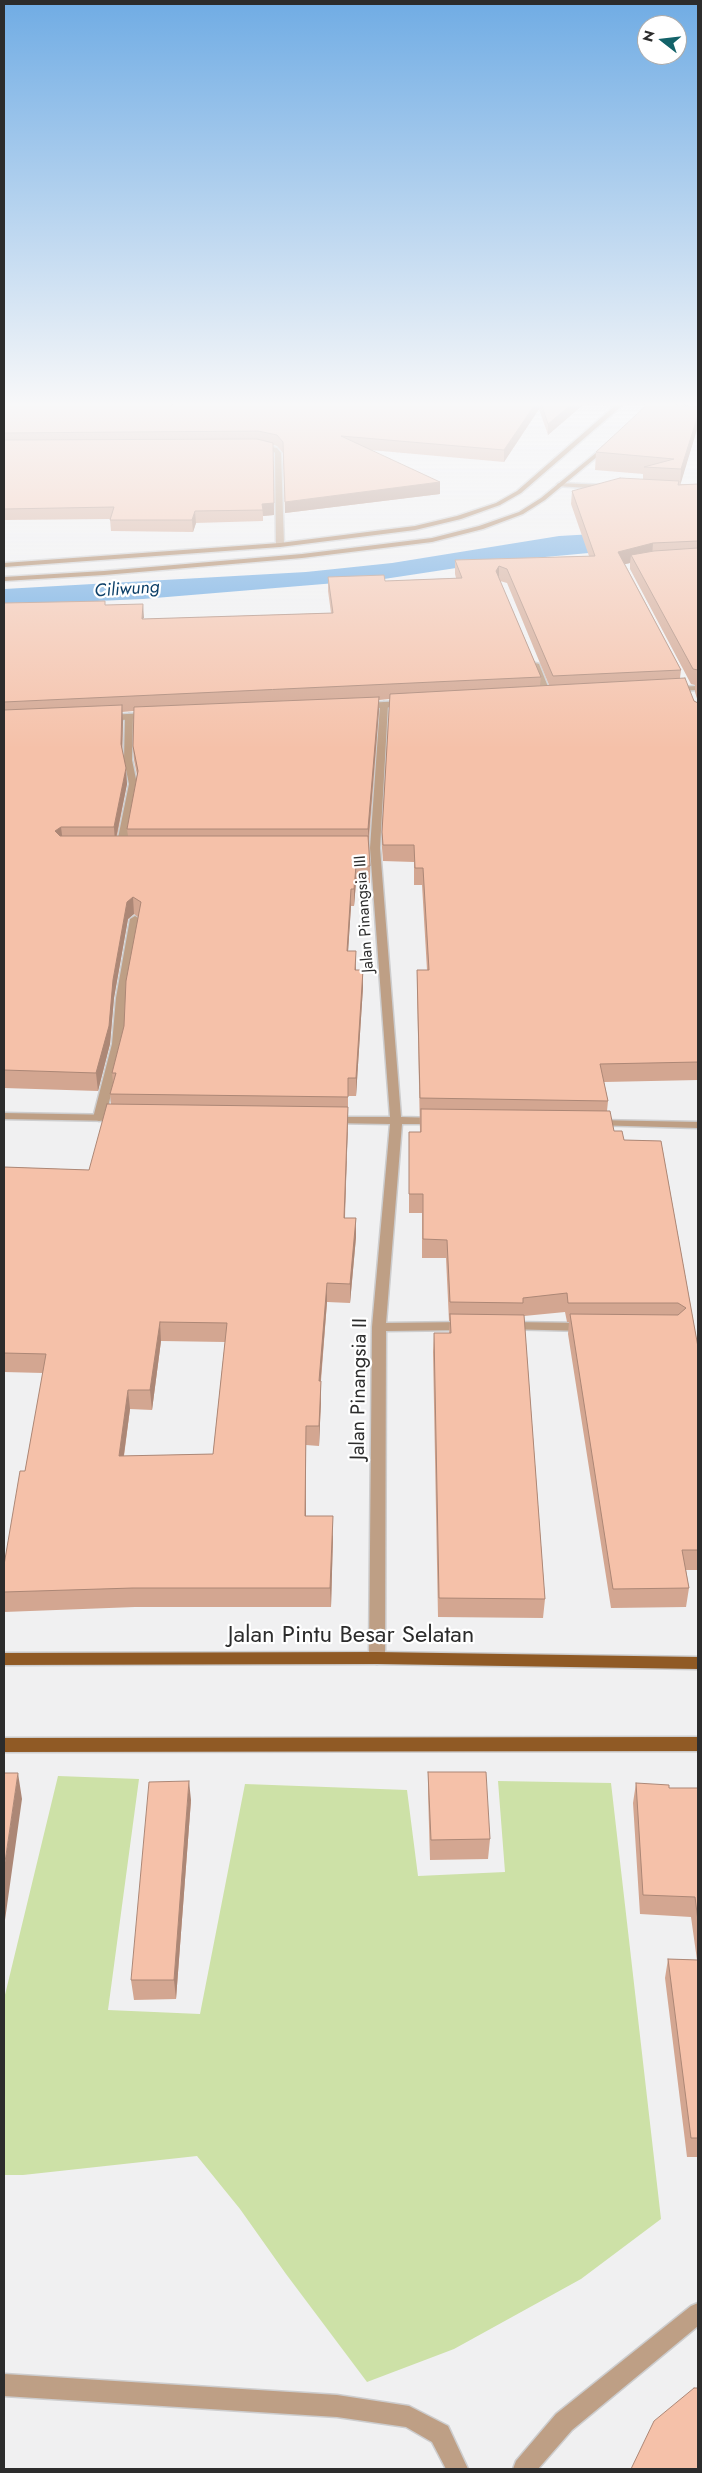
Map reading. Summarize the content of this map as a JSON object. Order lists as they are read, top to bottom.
{
  "streets": {
    "main road": ["Jalan Pintu Besar Selatan"],
    "street": ["Jalan Pinangsia III", "Jalan Pinangsia II"]
  },
  "crossings": [
    ["Jalan Pinangsia III", "Jalan Pinangsia II"],
    ["Jalan Pinangsia II", "Jalan Pintu Besar Selatan"]
  ],
  "water": ["Ciliwung"],
  "north": "left"
}
